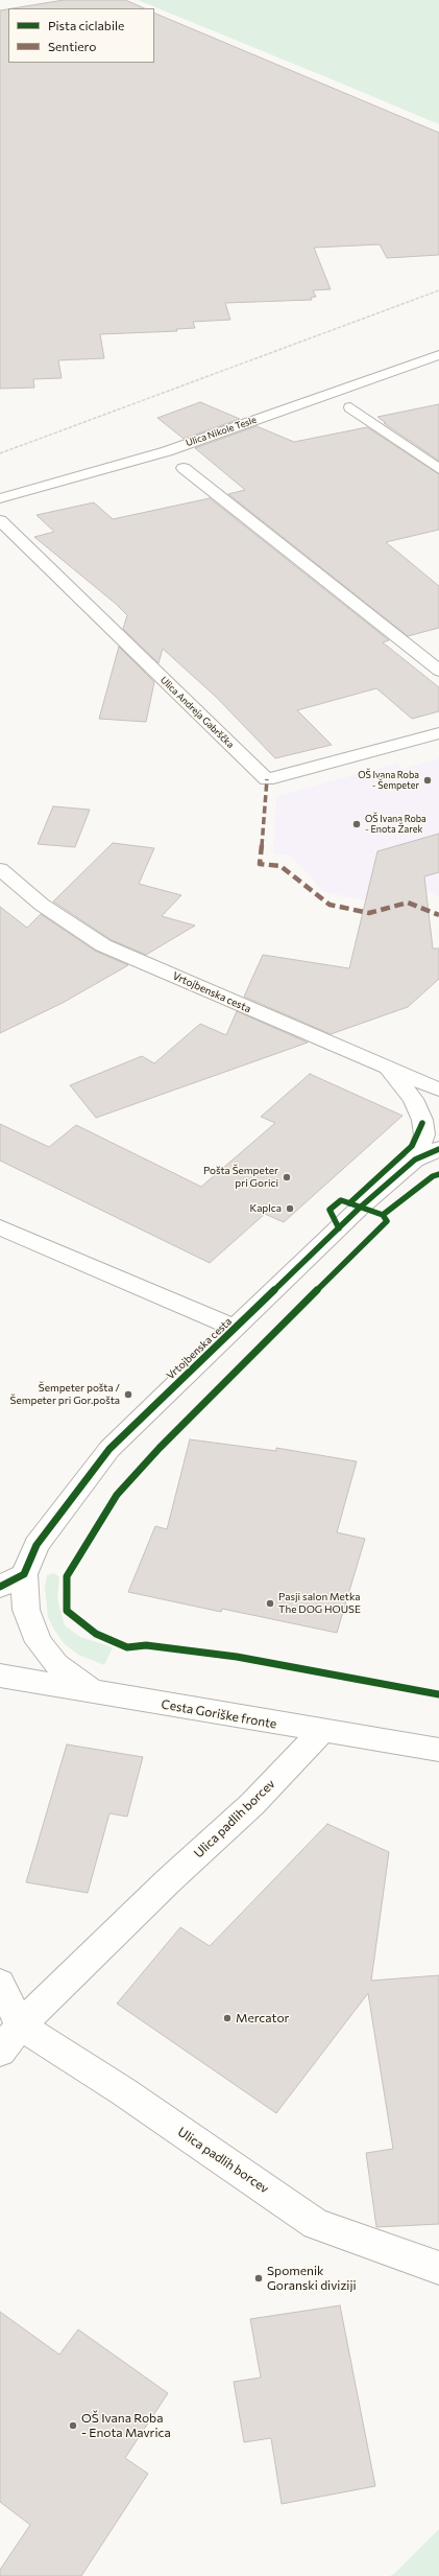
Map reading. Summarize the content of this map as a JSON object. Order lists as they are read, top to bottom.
{
  "streets": {
    "street": [
      "Ulica Nikole Tesle",
      "Ulica Andreja Gabrščka",
      "Vrtojbenska cesta",
      "Cesta Goriške fronte",
      "Ulica padlih borcev"
    ]
  },
  "crossings": [
    ["Cesta Goriške fronte", "Ulica padlih borcev"]
  ],
  "places": [
    "OŠ Ivana Roba - Šempeter",
    "OŠ Ivana Roba - Enota Žarek",
    "Pošta Šempeter pri Gorici",
    "Kaplca",
    "Šempeter pošta / Šempeter pri Gor.pošta",
    "Pasji salon Metka The DOG HOUSE",
    "Mercator",
    "Spomenik Goranski diviziji",
    "OŠ Ivana Roba - Enota Mavrica"
  ],
  "legend": ["Pista ciclabile", "Sentiero"]
}
